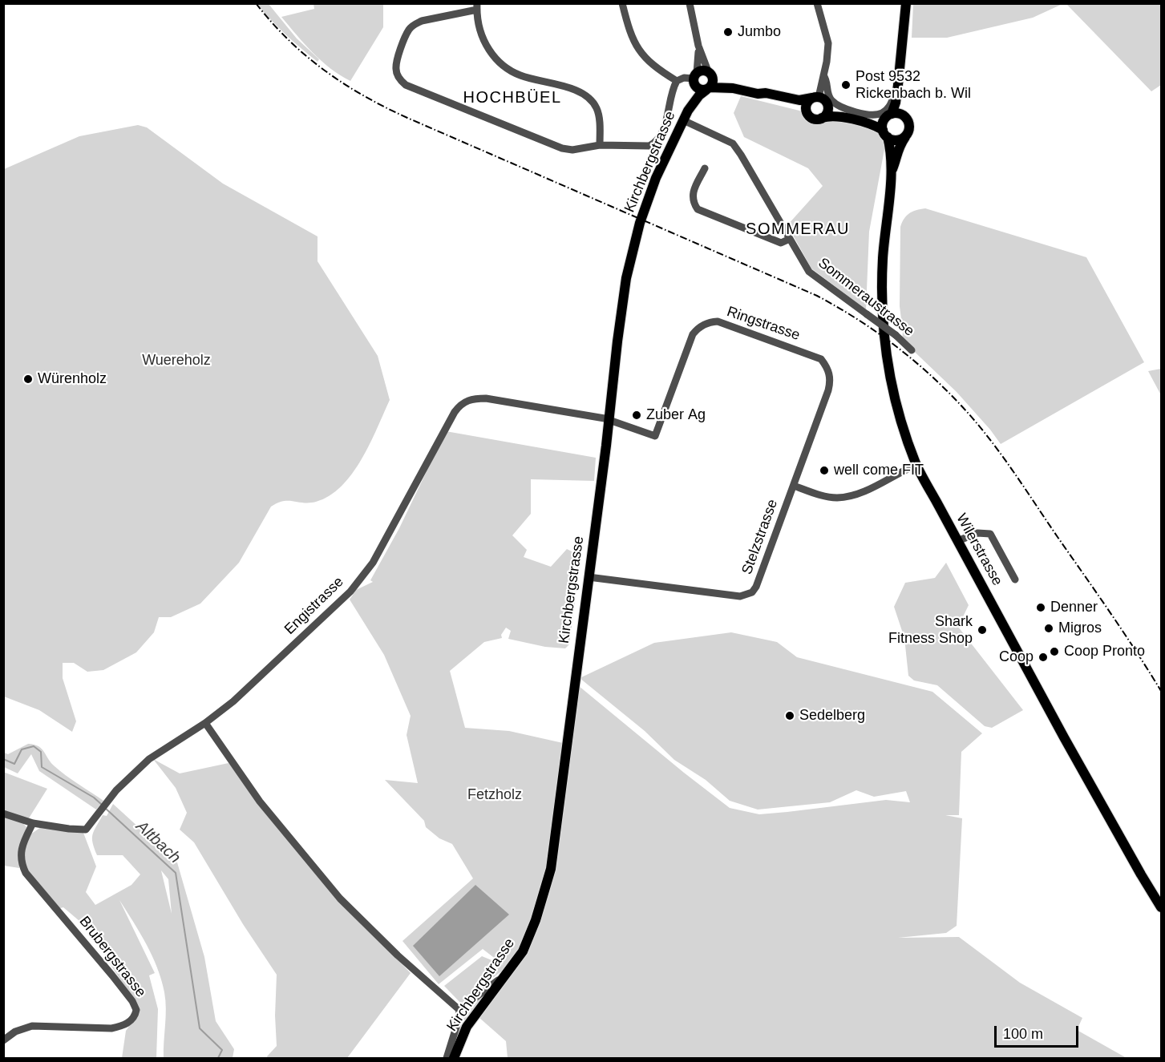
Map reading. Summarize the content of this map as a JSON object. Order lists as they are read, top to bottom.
{
  "streets": {
    "main road": ["Kirchbergstrasse", "Wilerstrasse"],
    "street": [
      "Sommeraustrasse",
      "Ringstrasse",
      "Stelzstrasse",
      "Engistrasse",
      "Brubergstrasse"
    ]
  },
  "crossings": [
    ["Kirchbergstrasse", "Sommeraustrasse"],
    ["Kirchbergstrasse", "Ringstrasse"],
    ["Kirchbergstrasse", "Stelzstrasse"],
    ["Kirchbergstrasse", "Engistrasse"],
    ["Ringstrasse", "Stelzstrasse"],
    ["Ringstrasse", "Engistrasse"],
    ["Stelzstrasse", "Wilerstrasse"],
    ["Engistrasse", "Brubergstrasse"]
  ],
  "districts": ["HOCHBÜEL", "SOMMERAU"],
  "water": ["Altbach"],
  "parks": ["Wuereholz", "Fetzholz"],
  "places": [
    "Jumbo",
    "Post 9532 Rickenbach b. Wil",
    "Würenholz",
    "Zuber Ag",
    "well come FIT",
    "Denner",
    "Migros",
    "Shark Fitness Shop",
    "Coop Pronto",
    "Coop",
    "Sedelberg"
  ],
  "scale_bar": "100 m"
}
